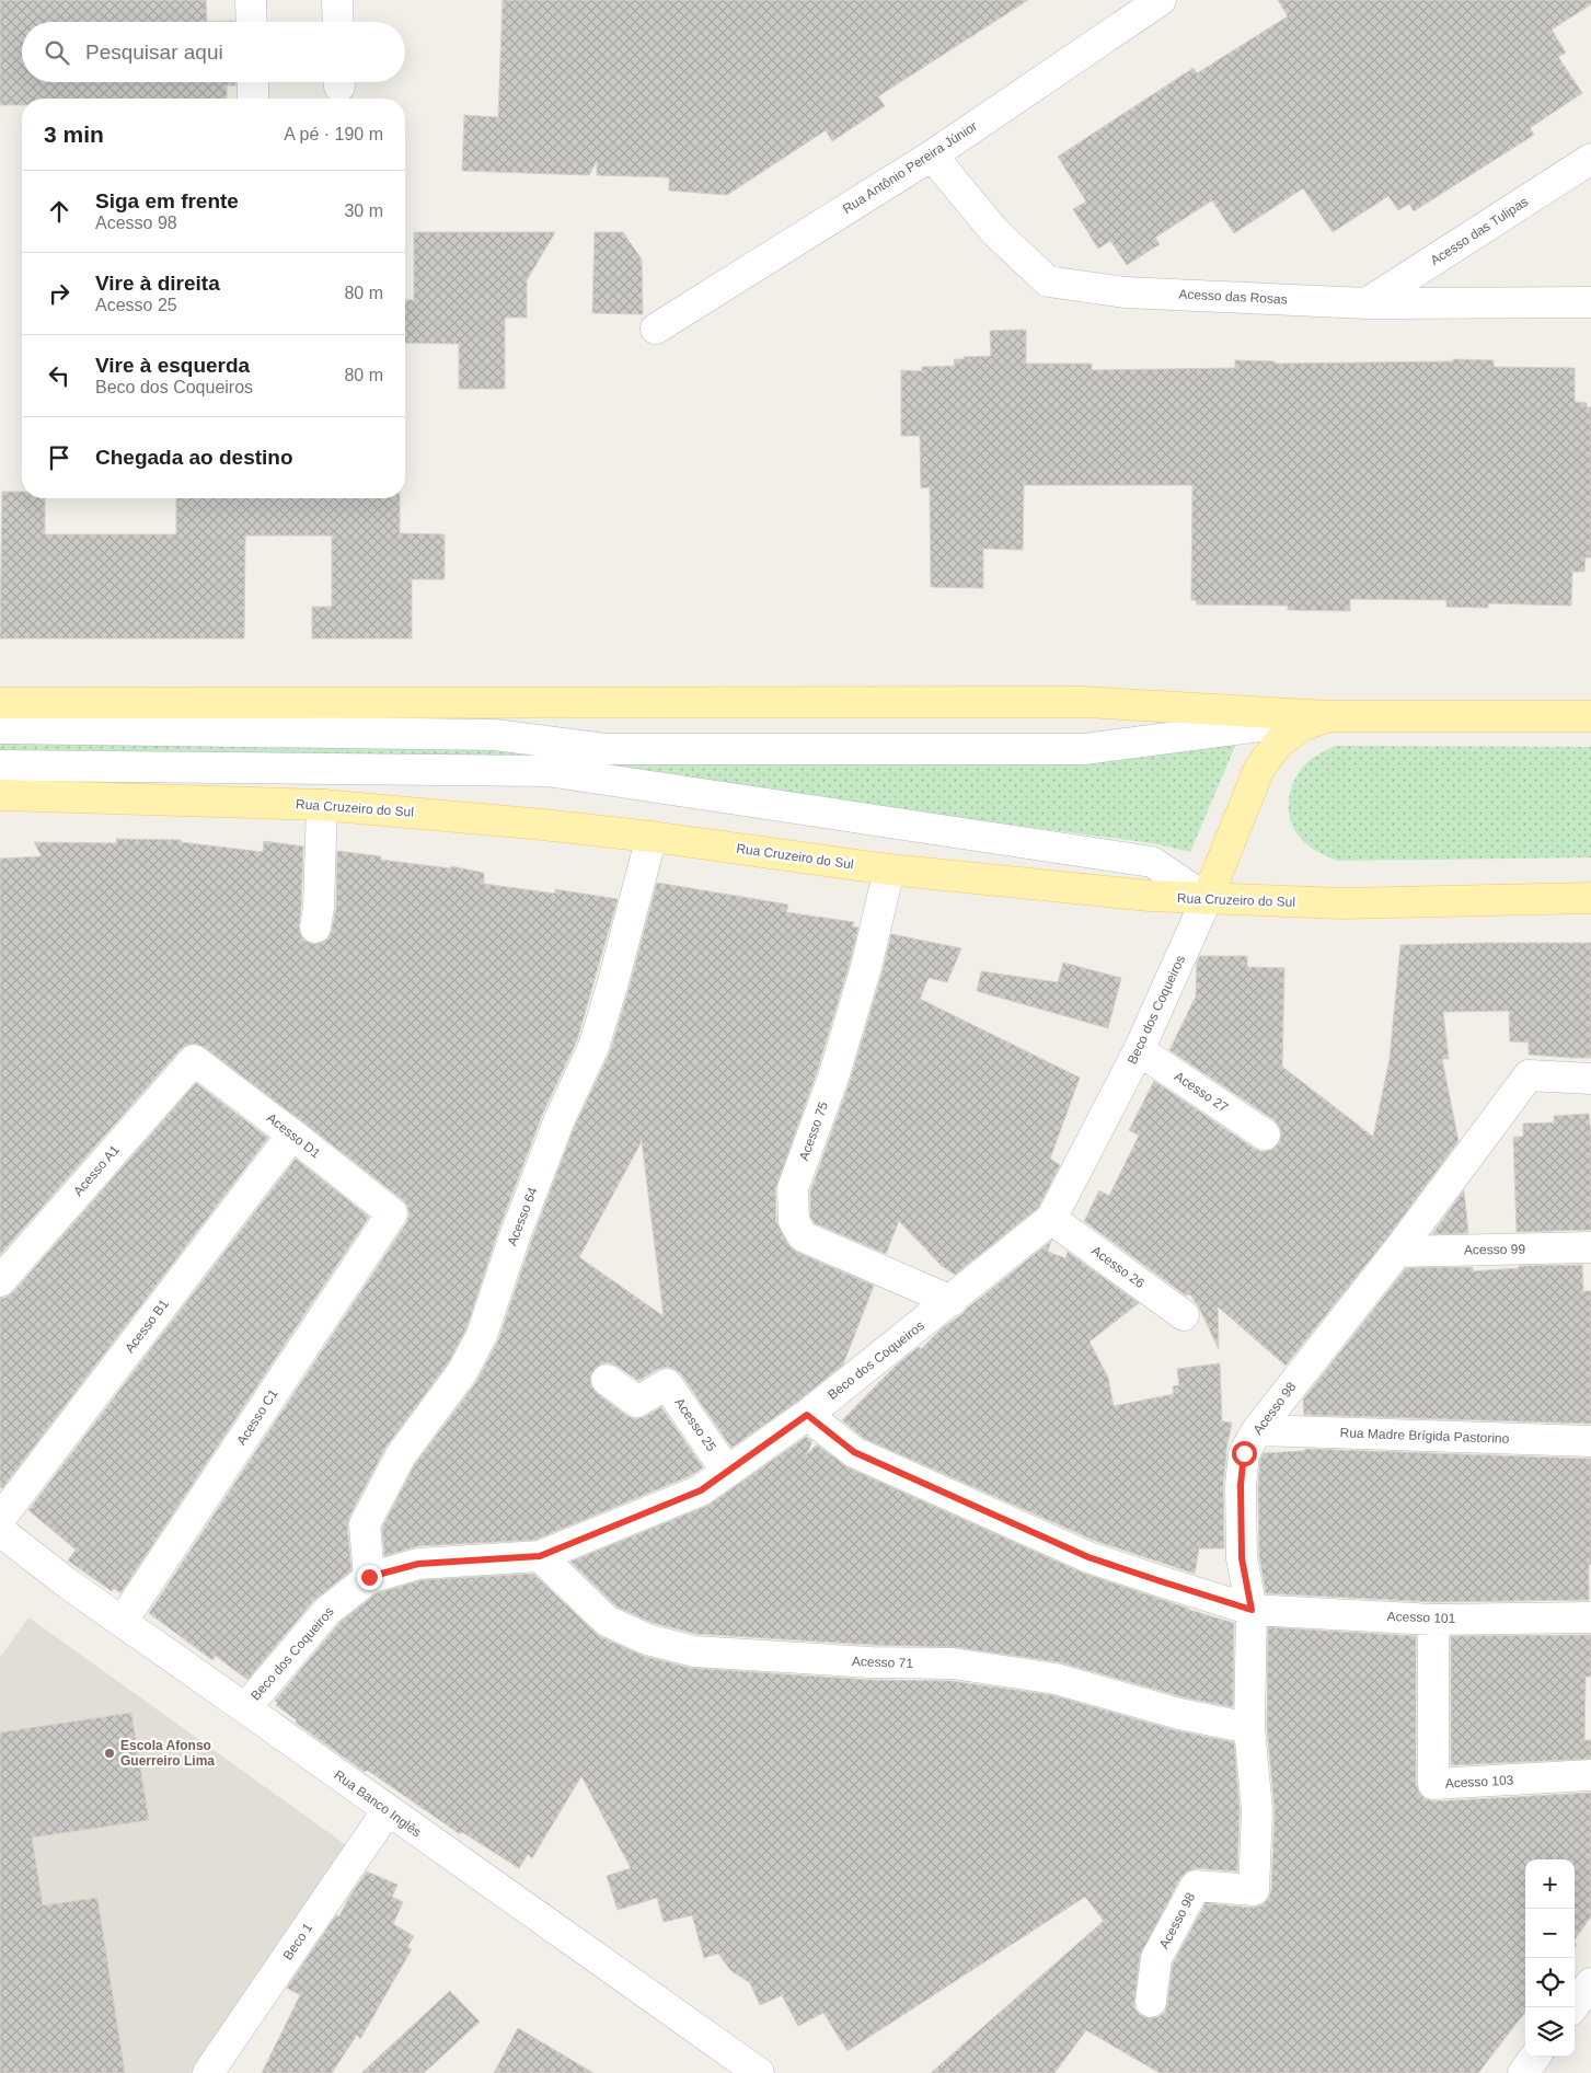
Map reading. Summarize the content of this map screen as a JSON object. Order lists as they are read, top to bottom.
{
  "streets": {
    "main road": ["Rua Cruzeiro do Sul"],
    "street": [
      "Rua Antônio Pereira Júnior",
      "Acesso das Tulipas",
      "Acesso das Rosas",
      "Beco dos Coqueiros",
      "Acesso 27",
      "Acesso 75",
      "Acesso D1",
      "Acesso A1",
      "Acesso 64",
      "Acesso 99",
      "Acesso 26",
      "Acesso B1",
      "Acesso 98",
      "Acesso C1",
      "Acesso 25",
      "Rua Madre Brígida Pastorino",
      "Acesso 101",
      "Acesso 71",
      "Acesso 103",
      "Rua Banco Inglês",
      "Beco 1"
    ]
  },
  "crossings": [
    ["Rua Antônio Pereira Júnior", "Acesso das Rosas"],
    ["Acesso das Tulipas", "Acesso das Rosas"],
    ["Rua Cruzeiro do Sul", "Beco dos Coqueiros"],
    ["Rua Cruzeiro do Sul", "Acesso 75"],
    ["Rua Cruzeiro do Sul", "Acesso 64"],
    ["Beco dos Coqueiros", "Acesso 27"],
    ["Beco dos Coqueiros", "Acesso 75"],
    ["Beco dos Coqueiros", "Acesso 64"],
    ["Beco dos Coqueiros", "Acesso 26"],
    ["Beco dos Coqueiros", "Acesso 25"],
    ["Beco dos Coqueiros", "Acesso 71"],
    ["Beco dos Coqueiros", "Rua Banco Inglês"],
    ["Acesso D1", "Acesso A1"],
    ["Acesso D1", "Acesso B1"],
    ["Acesso D1", "Acesso C1"],
    ["Acesso 99", "Acesso 98"],
    ["Acesso 98", "Rua Madre Brígida Pastorino"],
    ["Acesso 98", "Acesso 101"],
    ["Acesso 98", "Acesso 71"],
    ["Acesso C1", "Rua Banco Inglês"],
    ["Acesso 101", "Acesso 103"],
    ["Rua Banco Inglês", "Beco 1"]
  ],
  "places": ["Escola Afonso Guerreiro Lima"],
  "page": {
    "search": "Pesquisar aqui",
    "heading": ["3 min", "A pé · 190 m"],
    "list": [
      ["Siga em frente", "Acesso 98", "30 m"],
      ["Vire à direita", "Acesso 25", "80 m"],
      ["Vire à esquerda", "Beco dos Coqueiros", "80 m"],
      "Chegada ao destino"
    ],
    "map_buttons": ["+", "−"]
  }
}
